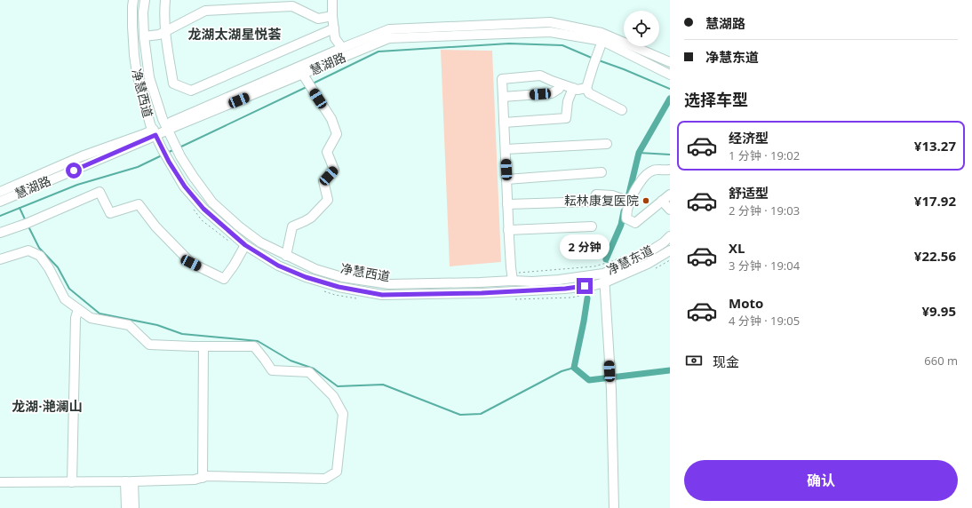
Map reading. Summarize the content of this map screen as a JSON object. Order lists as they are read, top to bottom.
{
  "streets": {
    "street": ["慧湖路", "净慧西道", "净慧东道"]
  },
  "crossings": [
    ["慧湖路", "净慧西道"],
    ["净慧西道", "净慧东道"]
  ],
  "districts": ["龙湖太湖星悦荟", "龙湖·滟澜山"],
  "places": ["耘林康复医院"],
  "page": {
    "banner": ["慧湖路", "净慧东道"],
    "heading": "选择车型",
    "list": [
      {
        "name": "经济型",
        "note": "1 分钟 · 19:02",
        "value": "¥13.27"
      },
      {
        "name": "舒适型",
        "note": "2 分钟 · 19:03",
        "value": "¥17.92"
      },
      {
        "name": "XL",
        "note": "3 分钟 · 19:04",
        "value": "¥22.56"
      },
      {
        "name": "Moto",
        "note": "4 分钟 · 19:05",
        "value": "¥9.95"
      }
    ],
    "bubble": "2 分钟",
    "pay": ["现金", "660 m"],
    "buttons": "确认"
  }
}
